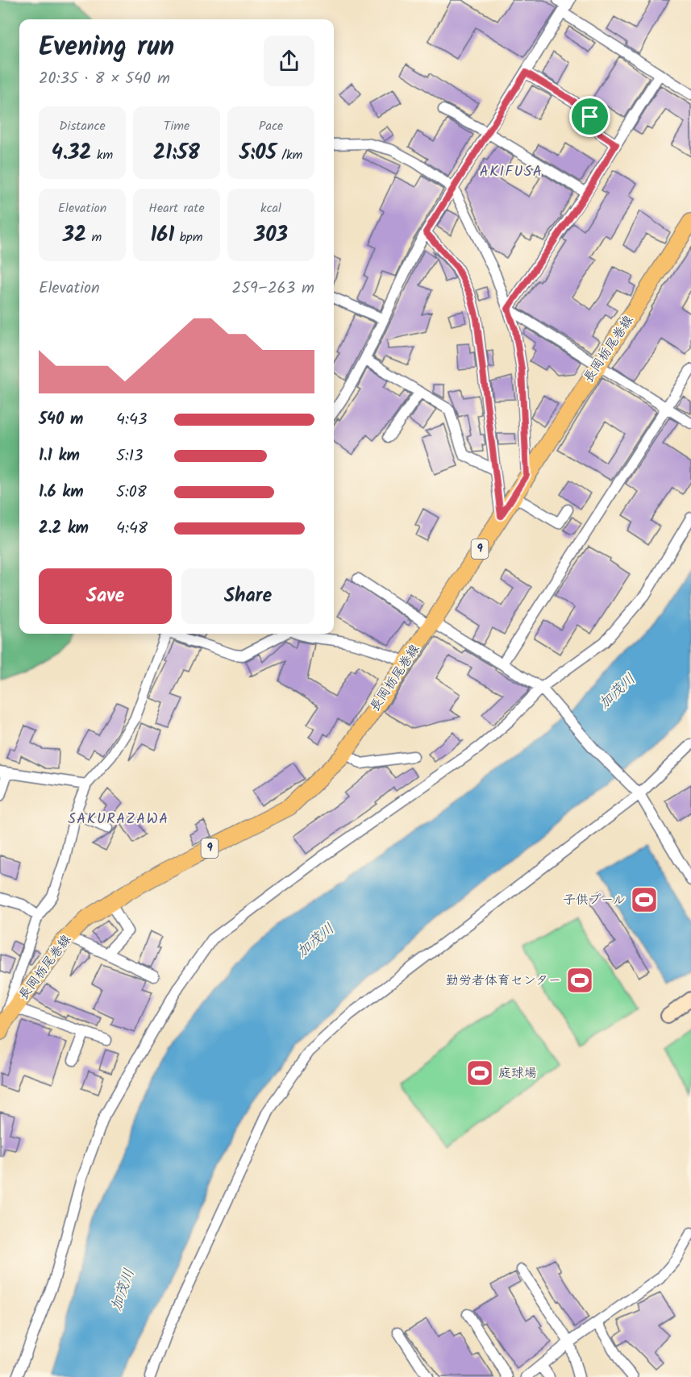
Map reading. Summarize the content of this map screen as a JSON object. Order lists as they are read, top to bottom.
{
  "streets": {
    "main road": ["長岡栃尾巻線", "9"]
  },
  "districts": ["AKIFUSA", "SAKURAZAWA"],
  "water": ["加茂川"],
  "places": {
    "sports": ["子供プール", "勤労者体育センター", "庭球場"]
  },
  "page": {
    "heading": ["Evening run", "20:35 · 8 × 540 m"],
    "stats": [
      ["Distance", "4.32 km"],
      ["Time", "21:58"],
      ["Pace", "5:05 /km"],
      ["Elevation", "32 m"],
      ["Heart rate", "161 bpm"],
      ["kcal", "303"]
    ],
    "chart": ["Elevation", "259–263 m"],
    "list": [
      {
        "name": "540 m",
        "note": "4:43"
      },
      {
        "name": "1.1 km",
        "note": "5:13"
      },
      {
        "name": "1.6 km",
        "note": "5:08"
      },
      {
        "name": "2.2 km",
        "note": "4:48"
      }
    ],
    "buttons": ["Save", "Share"]
  }
}
